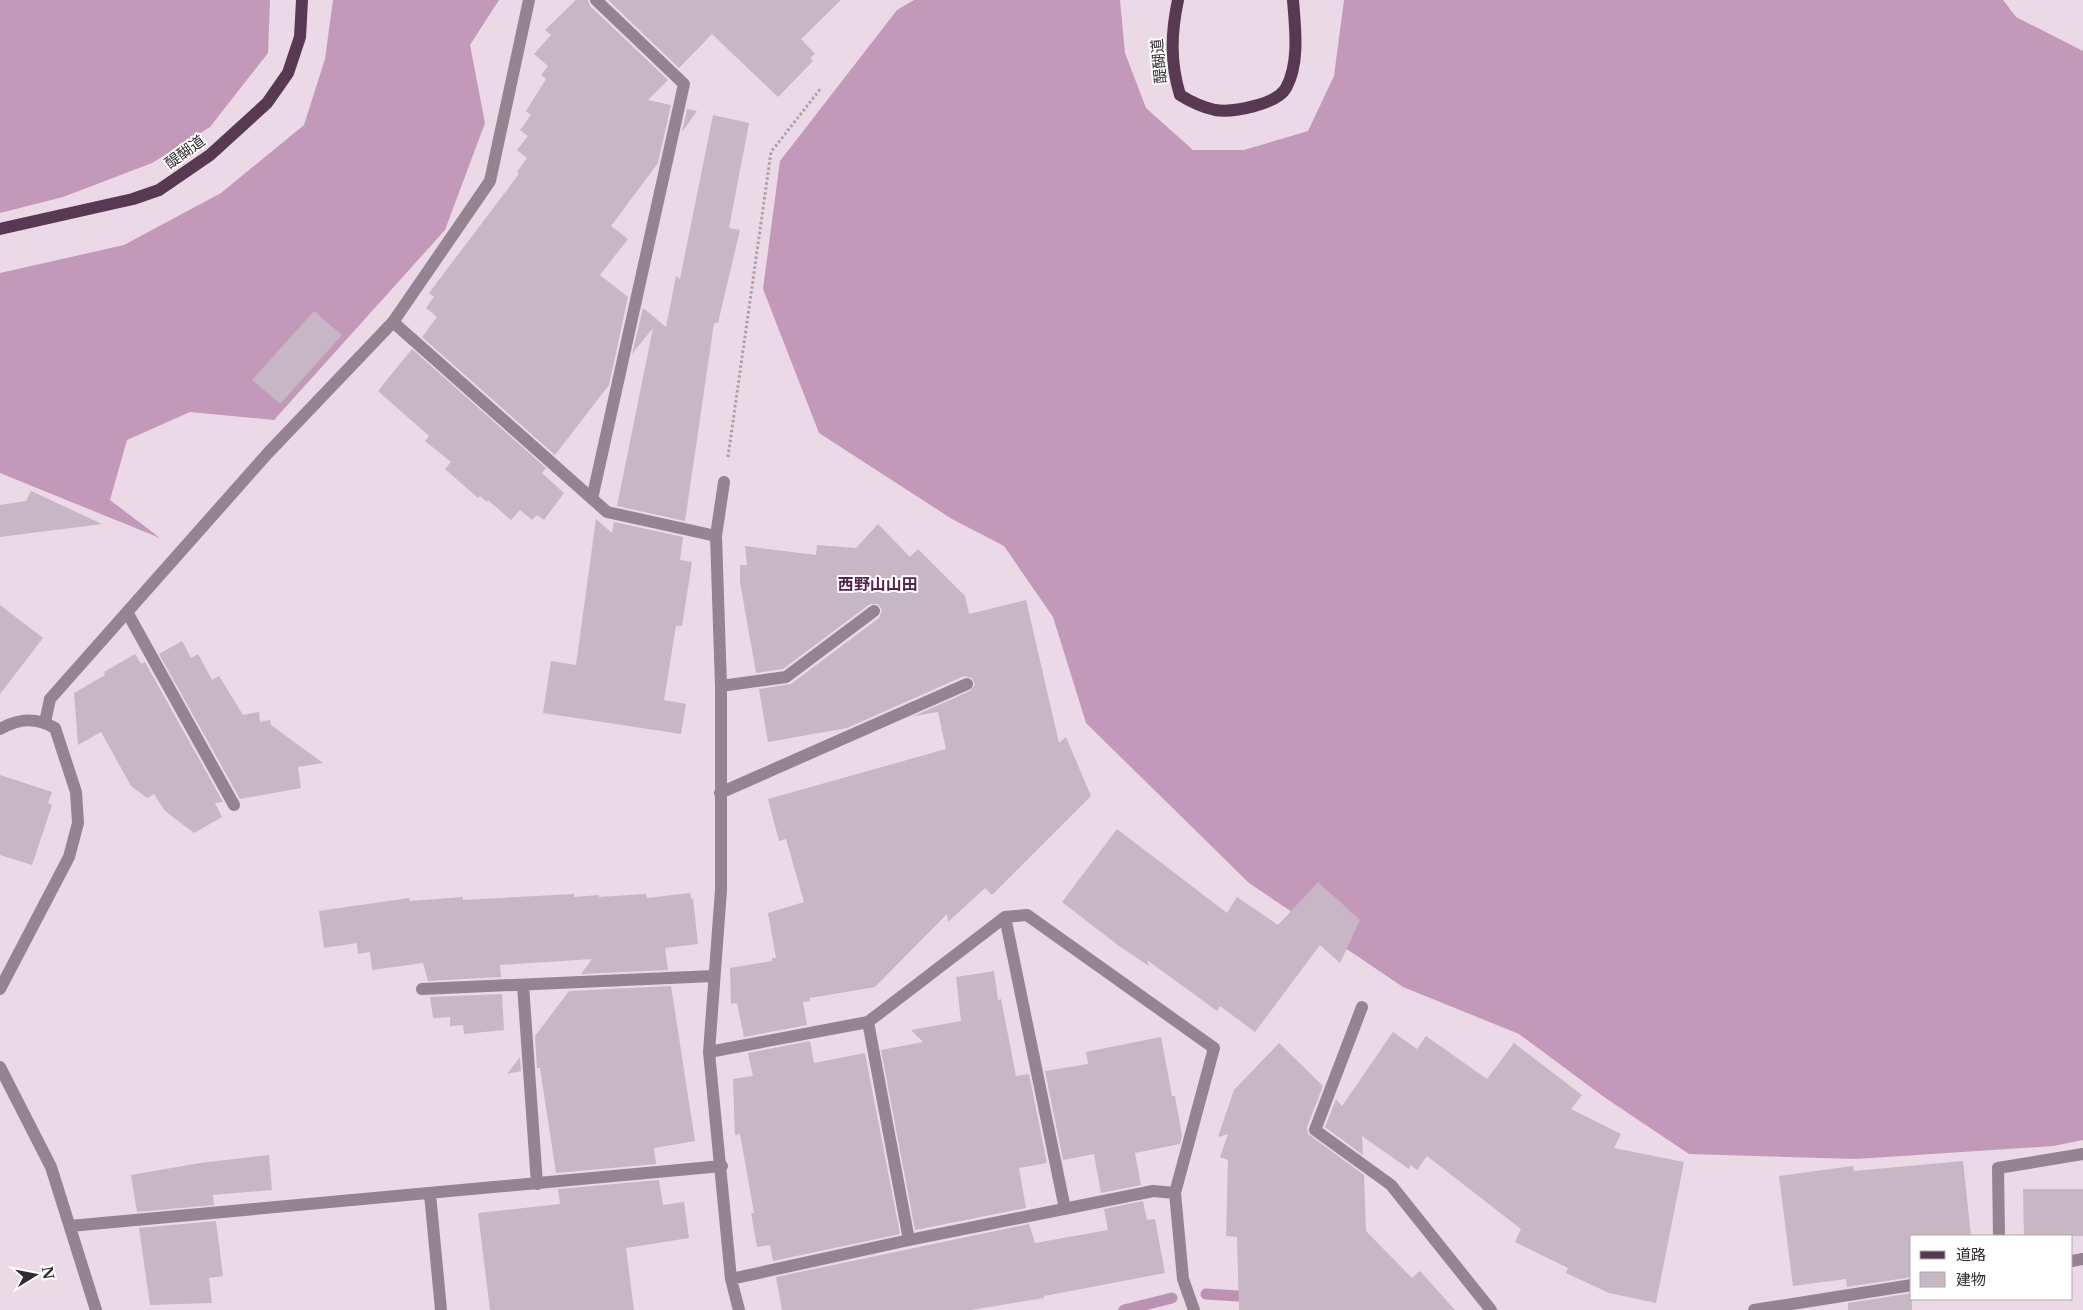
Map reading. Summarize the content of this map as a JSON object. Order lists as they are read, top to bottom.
{
  "streets": {
    "main road": ["醍醐道"]
  },
  "districts": ["西野山山田"],
  "legend": ["道路", "建物"],
  "north": "right"
}
